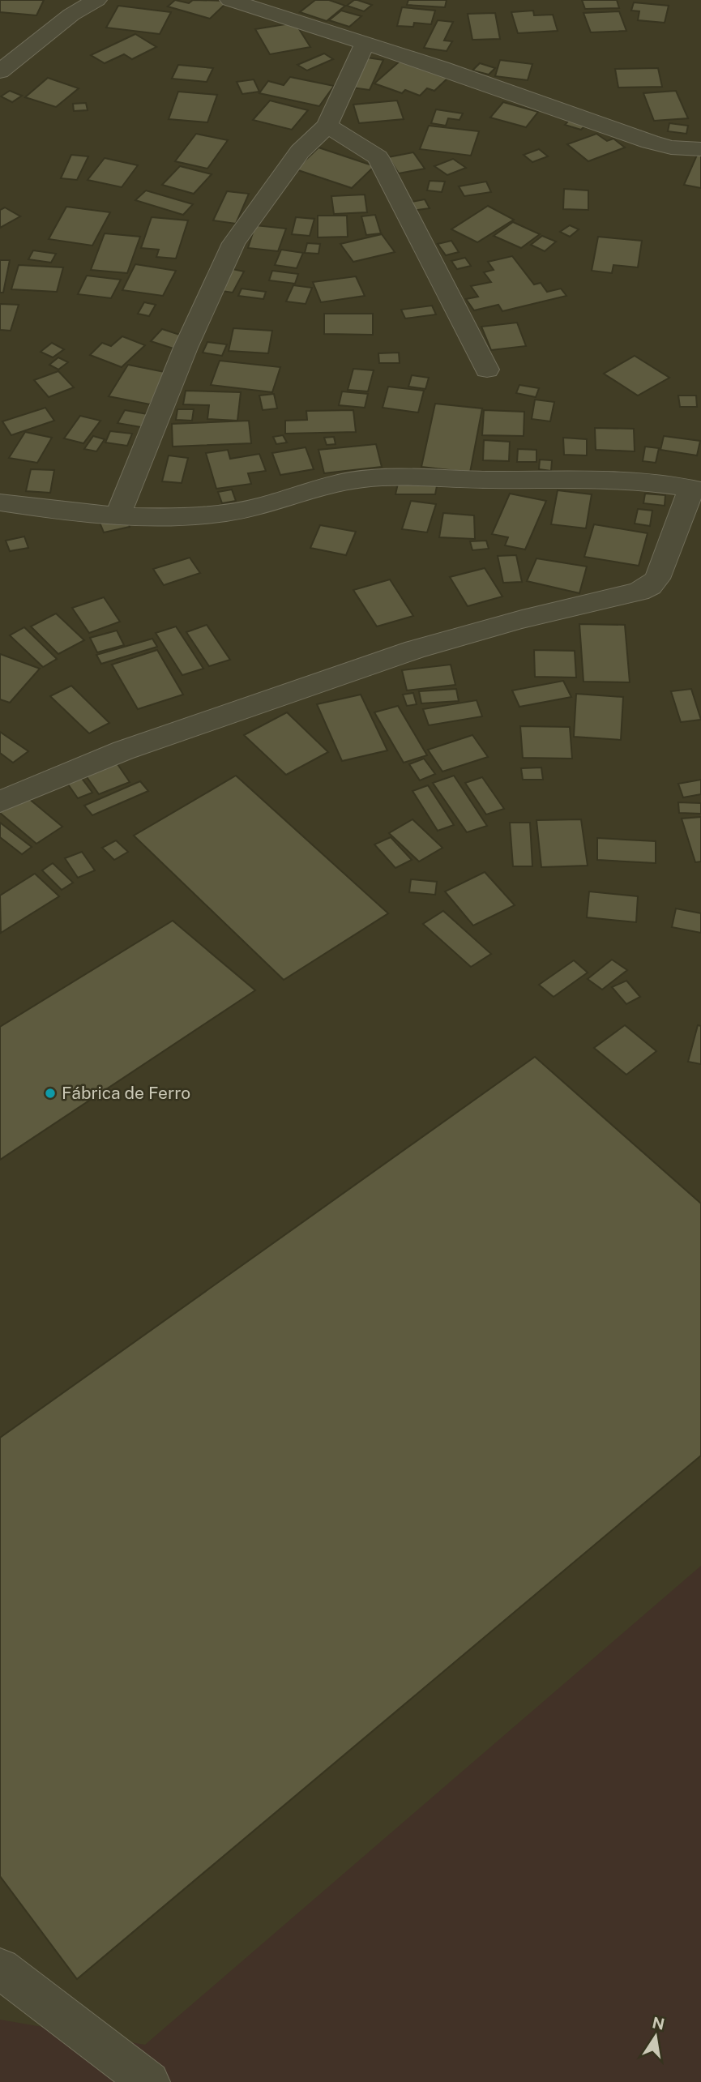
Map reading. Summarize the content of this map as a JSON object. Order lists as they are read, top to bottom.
{
  "places": ["Fábrica de Ferro"],
  "north": "top"
}
